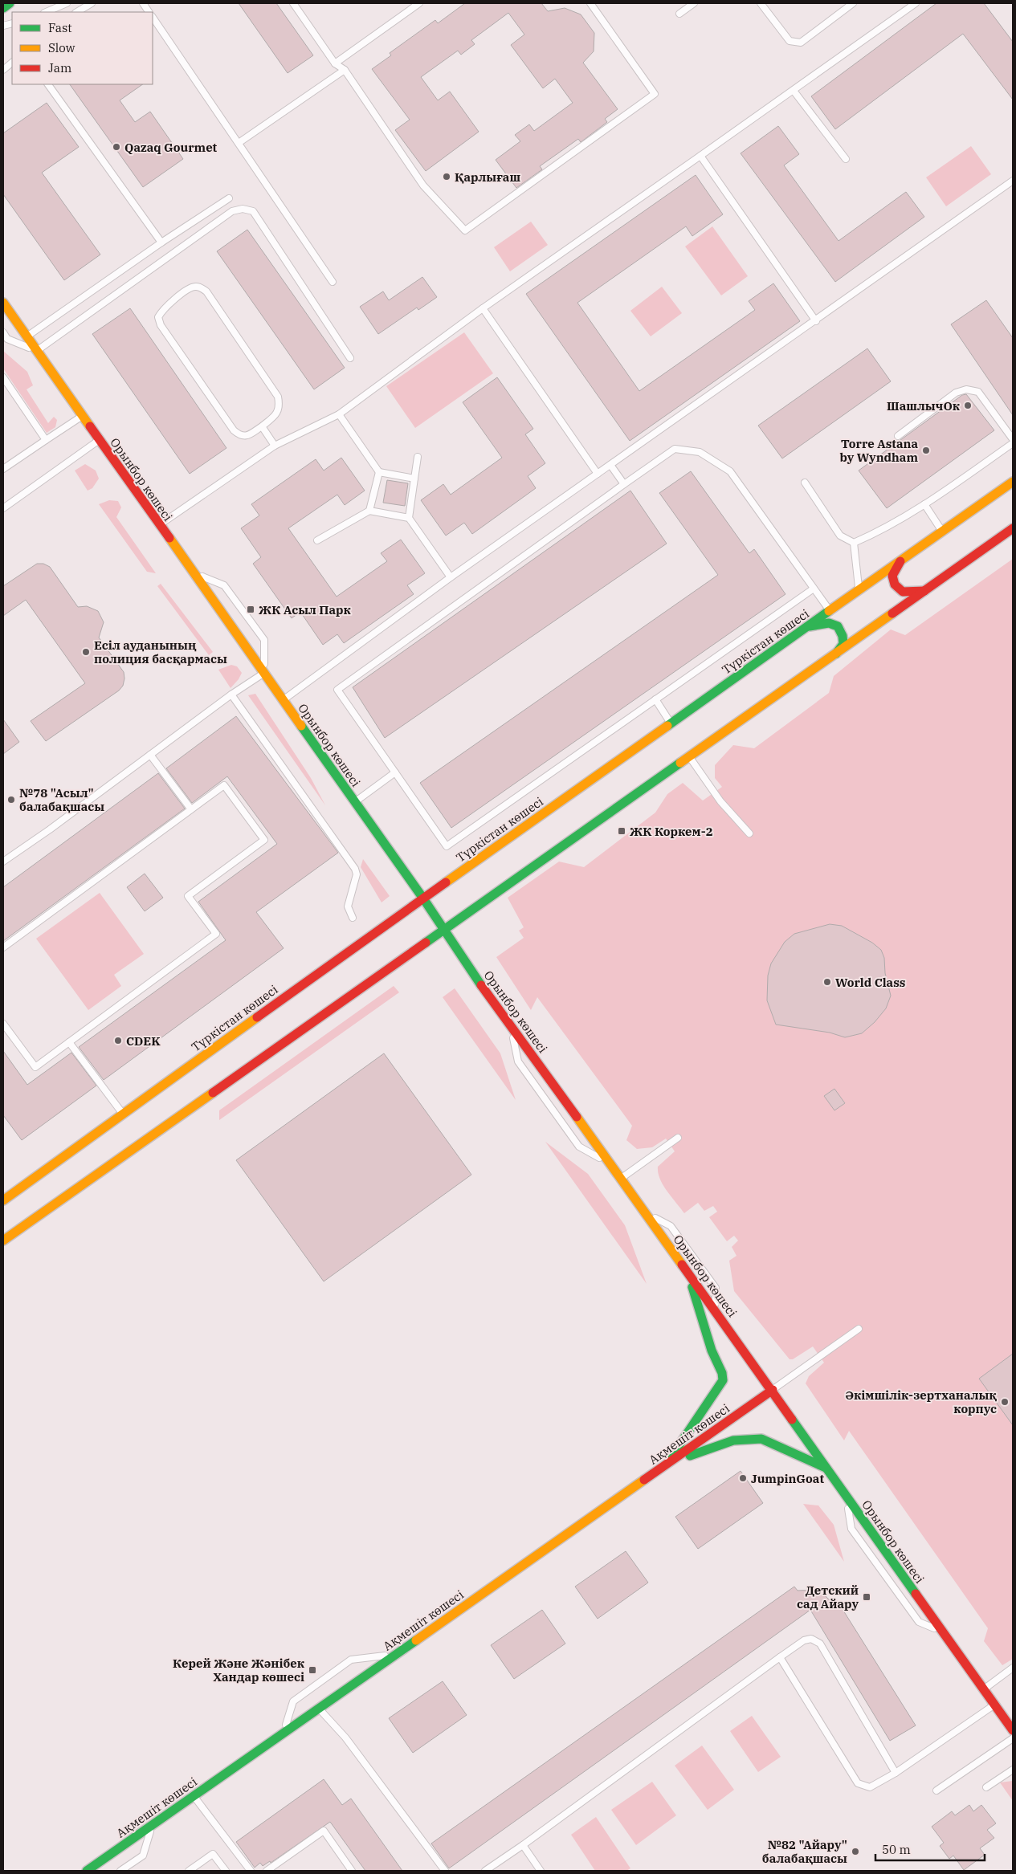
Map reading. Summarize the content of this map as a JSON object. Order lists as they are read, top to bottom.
{
  "streets": {
    "street": ["Орынбор көшесі", "Түркістан көшесі", "Ақмешіт көшесі"]
  },
  "crossings": [
    ["Орынбор көшесі", "Түркістан көшесі"],
    ["Орынбор көшесі", "Ақмешіт көшесі"]
  ],
  "places": {
    "other": [
      "Qazaq Gourmet",
      "Қарлығаш",
      "ШашлычОк",
      "Torre Astana by Wyndham",
      "Есіл ауданының полиция басқармасы",
      "№78 \"Асыл\" балабақшасы",
      "World Class",
      "CDEK",
      "Әкімшілік-зертханалық корпус",
      "JumpinGoat",
      "№82 \"Айару\" балабақшасы"
    ],
    "transit": [
      "ЖК Асыл Парк",
      "ЖК Коркем-2",
      "Детский сад Айару",
      "Керей Және Жәнібек Хандар көшесі"
    ]
  },
  "legend": ["Fast", "Slow", "Jam"],
  "scale_bar": "50 m"
}
